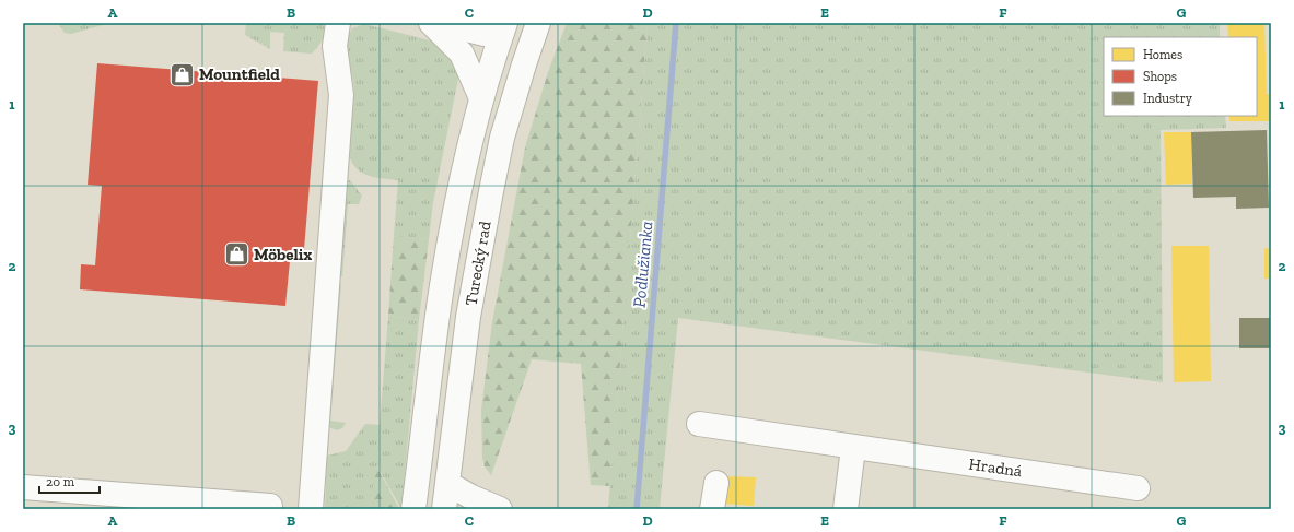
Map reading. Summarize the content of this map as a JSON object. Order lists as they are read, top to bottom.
{
  "streets": {
    "main road": ["Turecký rad", "Hradná"]
  },
  "water": ["Podlužianka"],
  "places": {
    "shop": ["Mountfield", "Möbelix"]
  },
  "legend": ["Homes", "Shops", "Industry"],
  "scale_bar": "20 m",
  "grid": {
    "columns": [
      "A",
      "B",
      "C",
      "D",
      "E",
      "F",
      "G"
    ],
    "rows": ["1", "2", "3"]
  }
}
